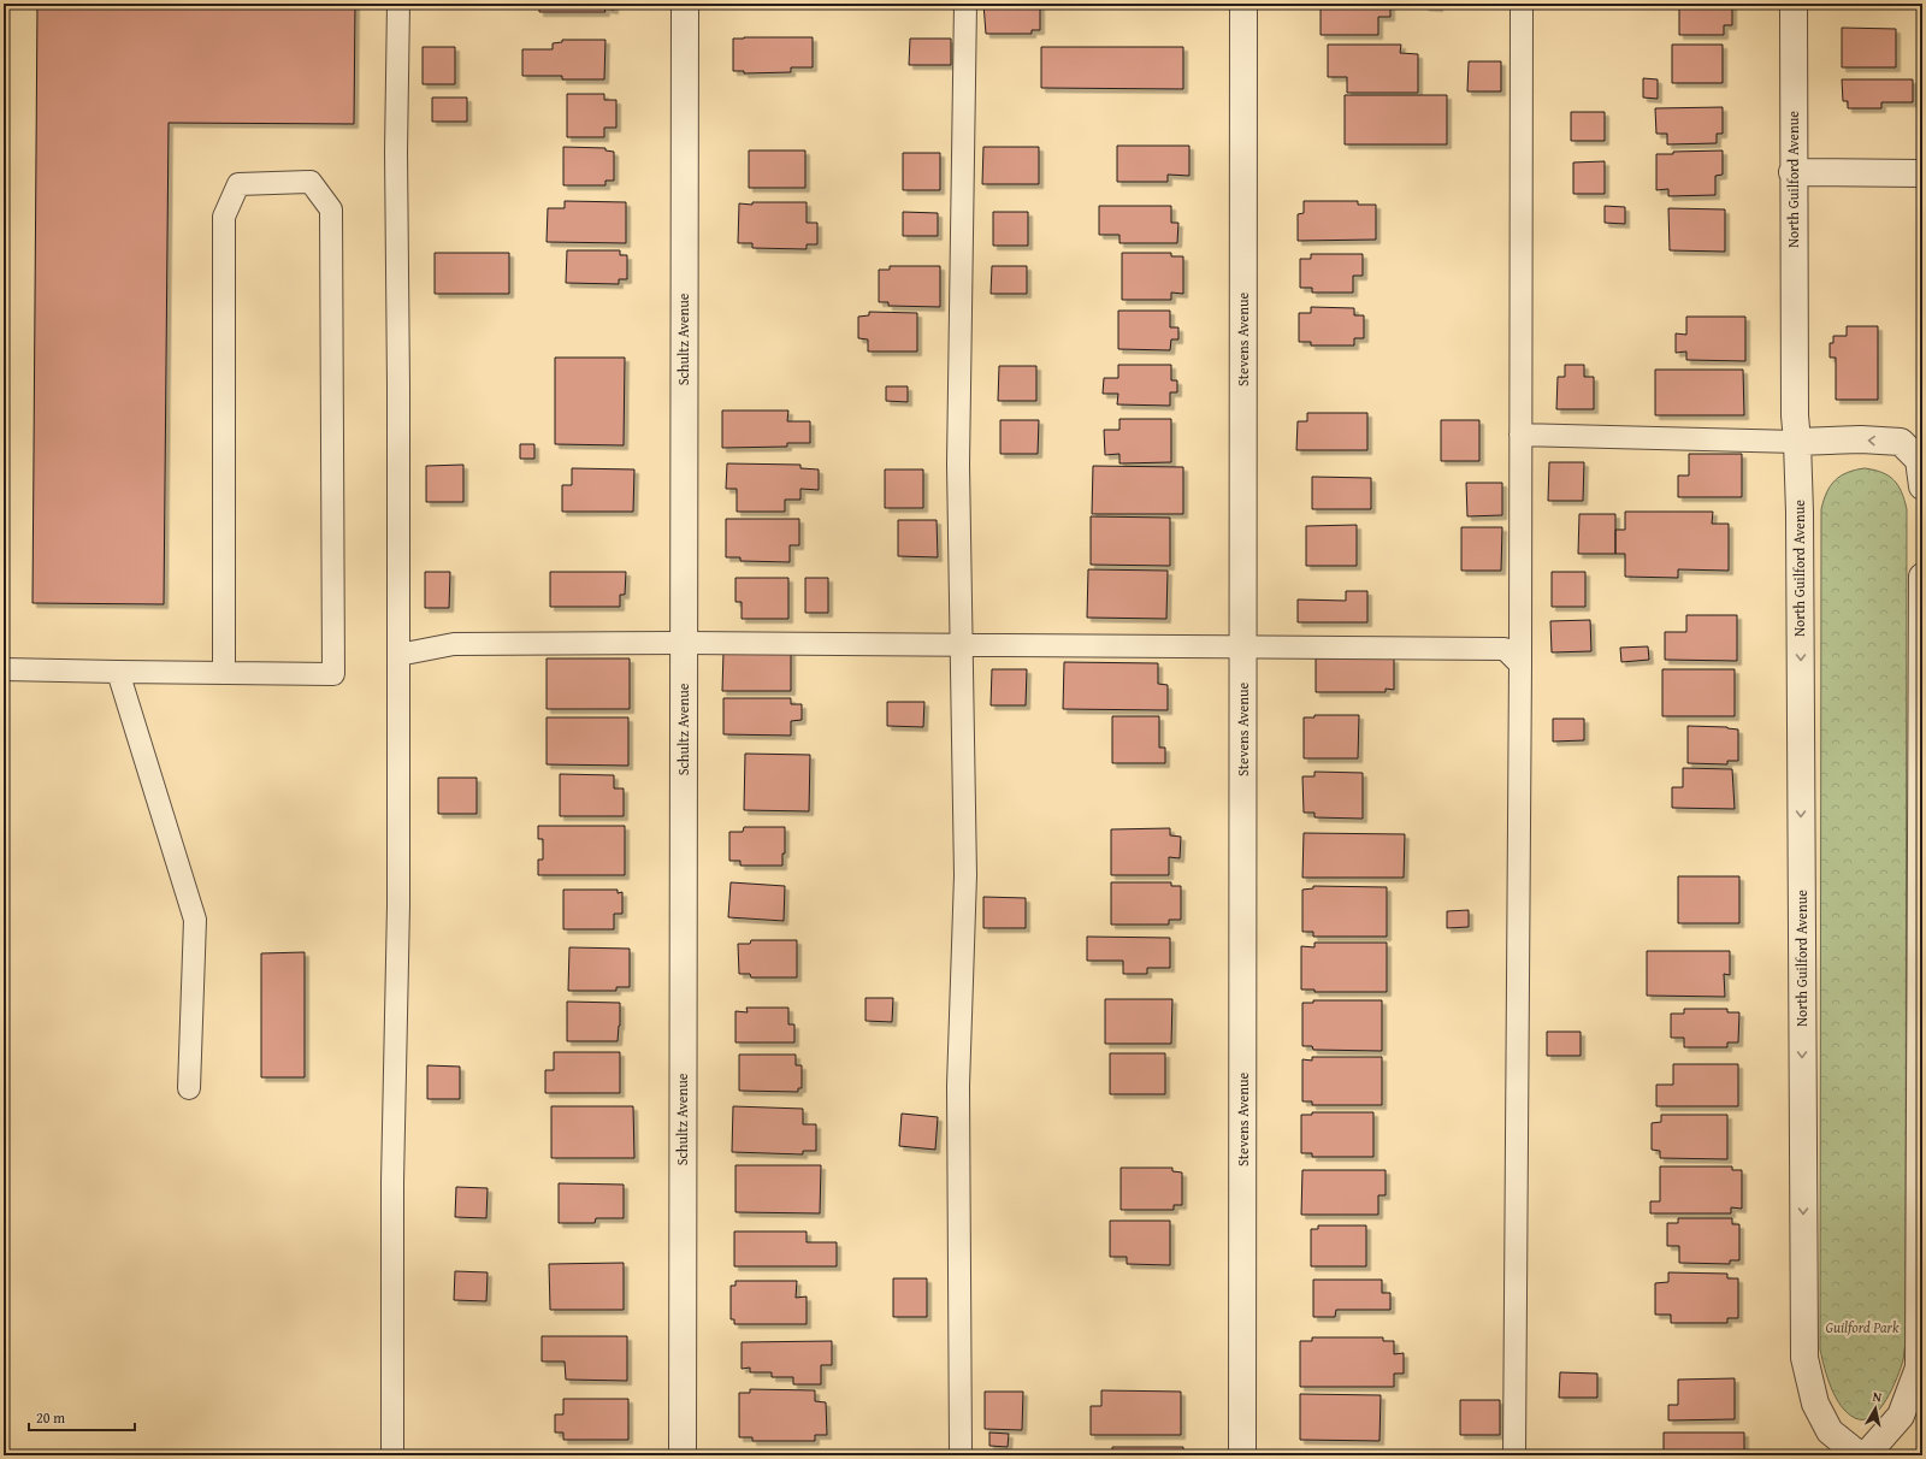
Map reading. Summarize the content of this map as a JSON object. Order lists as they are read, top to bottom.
{
  "streets": {
    "street": ["North Guilford Avenue", "Schultz Avenue", "Stevens Avenue"]
  },
  "parks": ["Guilford Park"],
  "scale_bar": "20 m",
  "north": "top"
}
